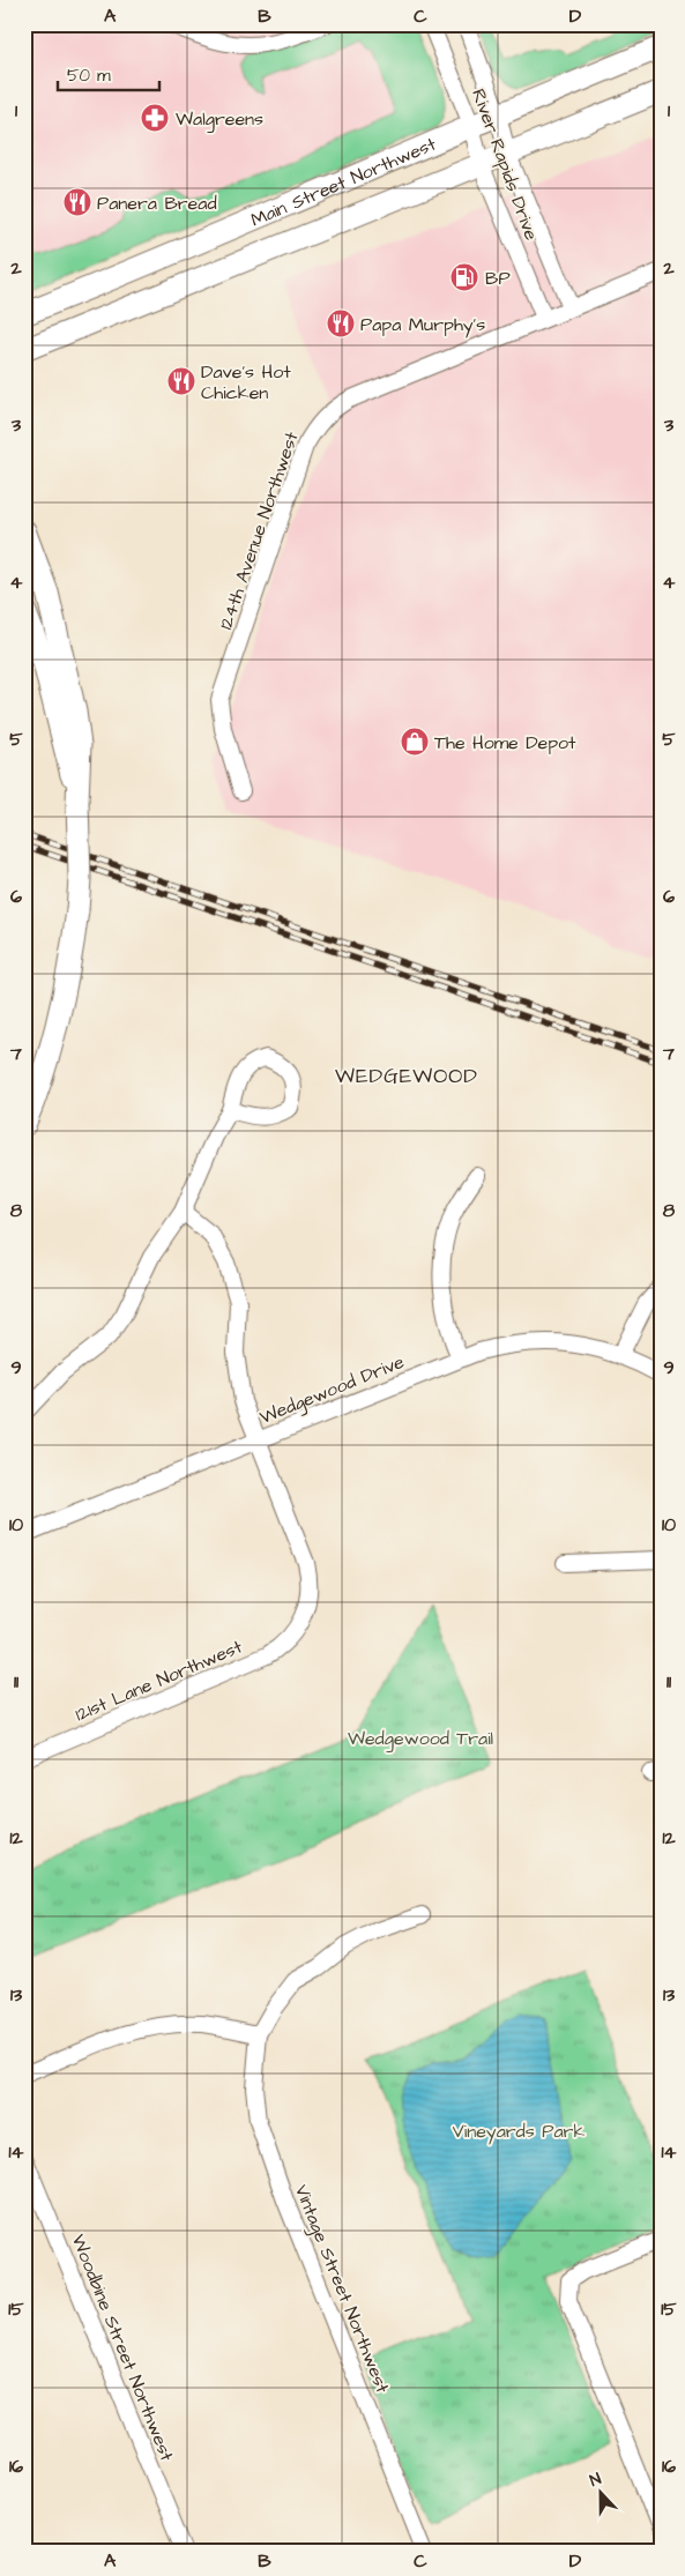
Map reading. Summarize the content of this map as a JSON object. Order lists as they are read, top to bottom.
{
  "streets": {
    "main road": ["Main Street Northwest"],
    "street": [
      "River Rapids Drive",
      "124th Avenue Northwest",
      "Wedgewood Drive",
      "121st Lane Northwest",
      "Vintage Street Northwest",
      "Woodbine Street Northwest"
    ]
  },
  "crossings": [
    ["River Rapids Drive", "Main Street Northwest"],
    ["River Rapids Drive", "124th Avenue Northwest"],
    ["Wedgewood Drive", "121st Lane Northwest"]
  ],
  "districts": ["WEDGEWOOD"],
  "parks": ["Wedgewood Trail", "Vineyards Park"],
  "places": {
    "pharmacy": ["Walgreens"],
    "restaurant": ["Panera Bread", "Papa Murphy's", "Dave's Hot Chicken"],
    "fuel station": ["BP"],
    "shop": ["The Home Depot"]
  },
  "scale_bar": "50 m",
  "north": "top",
  "grid": {
    "columns": [
      "A",
      "B",
      "C",
      "D"
    ],
    "rows": [
      "1",
      "2",
      "3",
      "4",
      "5",
      "6",
      "7",
      "8",
      "9",
      "10",
      "11",
      "12",
      "13",
      "14",
      "15",
      "16"
    ]
  }
}
